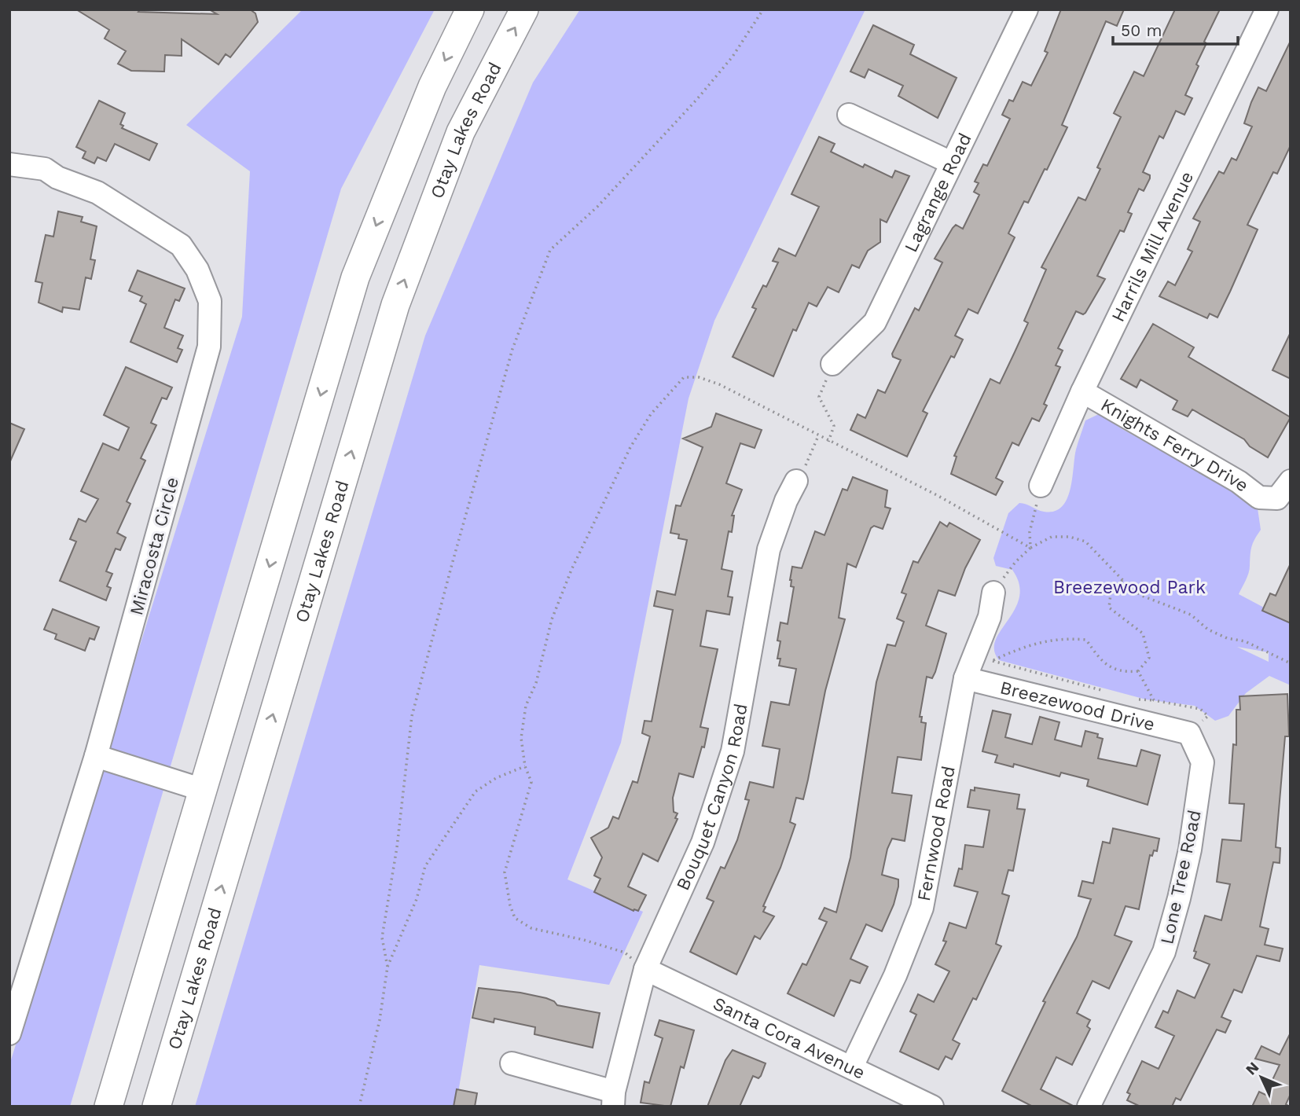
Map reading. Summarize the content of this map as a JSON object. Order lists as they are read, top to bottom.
{
  "streets": {
    "main road": ["Otay Lakes Road"],
    "street": [
      "Lagrange Road",
      "Harrils Mill Avenue",
      "Knights Ferry Drive",
      "Miracosta Circle",
      "Breezewood Drive",
      "Bouquet Canyon Road",
      "Fernwood Road",
      "Lone Tree Road",
      "Santa Cora Avenue"
    ]
  },
  "crossings": [
    ["Harrils Mill Avenue", "Knights Ferry Drive"],
    ["Breezewood Drive", "Fernwood Road"],
    ["Breezewood Drive", "Lone Tree Road"],
    ["Bouquet Canyon Road", "Santa Cora Avenue"],
    ["Fernwood Road", "Santa Cora Avenue"]
  ],
  "parks": ["Breezewood Park"],
  "scale_bar": "50 m",
  "north": "top left"
}
